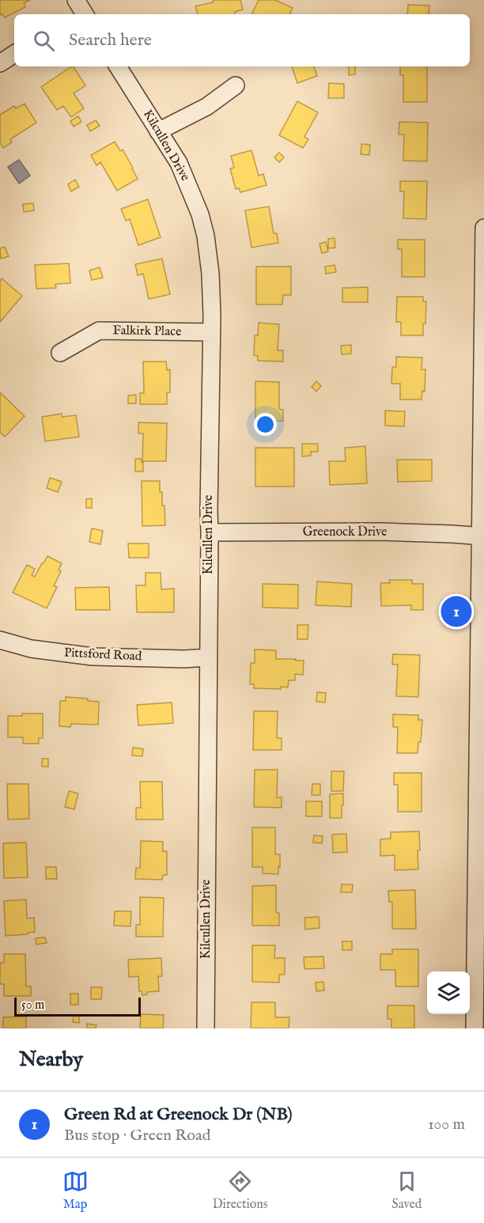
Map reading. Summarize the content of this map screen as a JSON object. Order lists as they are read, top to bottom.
{
  "streets": {
    "street": [
      "Kilcullen Drive",
      "Falkirk Place",
      "Greenock Drive",
      "Pittsford Road"
    ]
  },
  "crossings": [
    ["Kilcullen Drive", "Falkirk Place"],
    ["Kilcullen Drive", "Greenock Drive"],
    ["Kilcullen Drive", "Pittsford Road"]
  ],
  "scale_bar": "50 m",
  "page": {
    "search": "Search here",
    "pins": "1",
    "scale": "50 m",
    "heading": "Nearby",
    "list": [
      {
        "mark": "1",
        "name": "Green Rd at Greenock Dr (NB)",
        "note": "Bus stop · Green Road",
        "value": "100 m"
      }
    ],
    "nav": ["Map", "Directions", "Saved"]
  }
}
